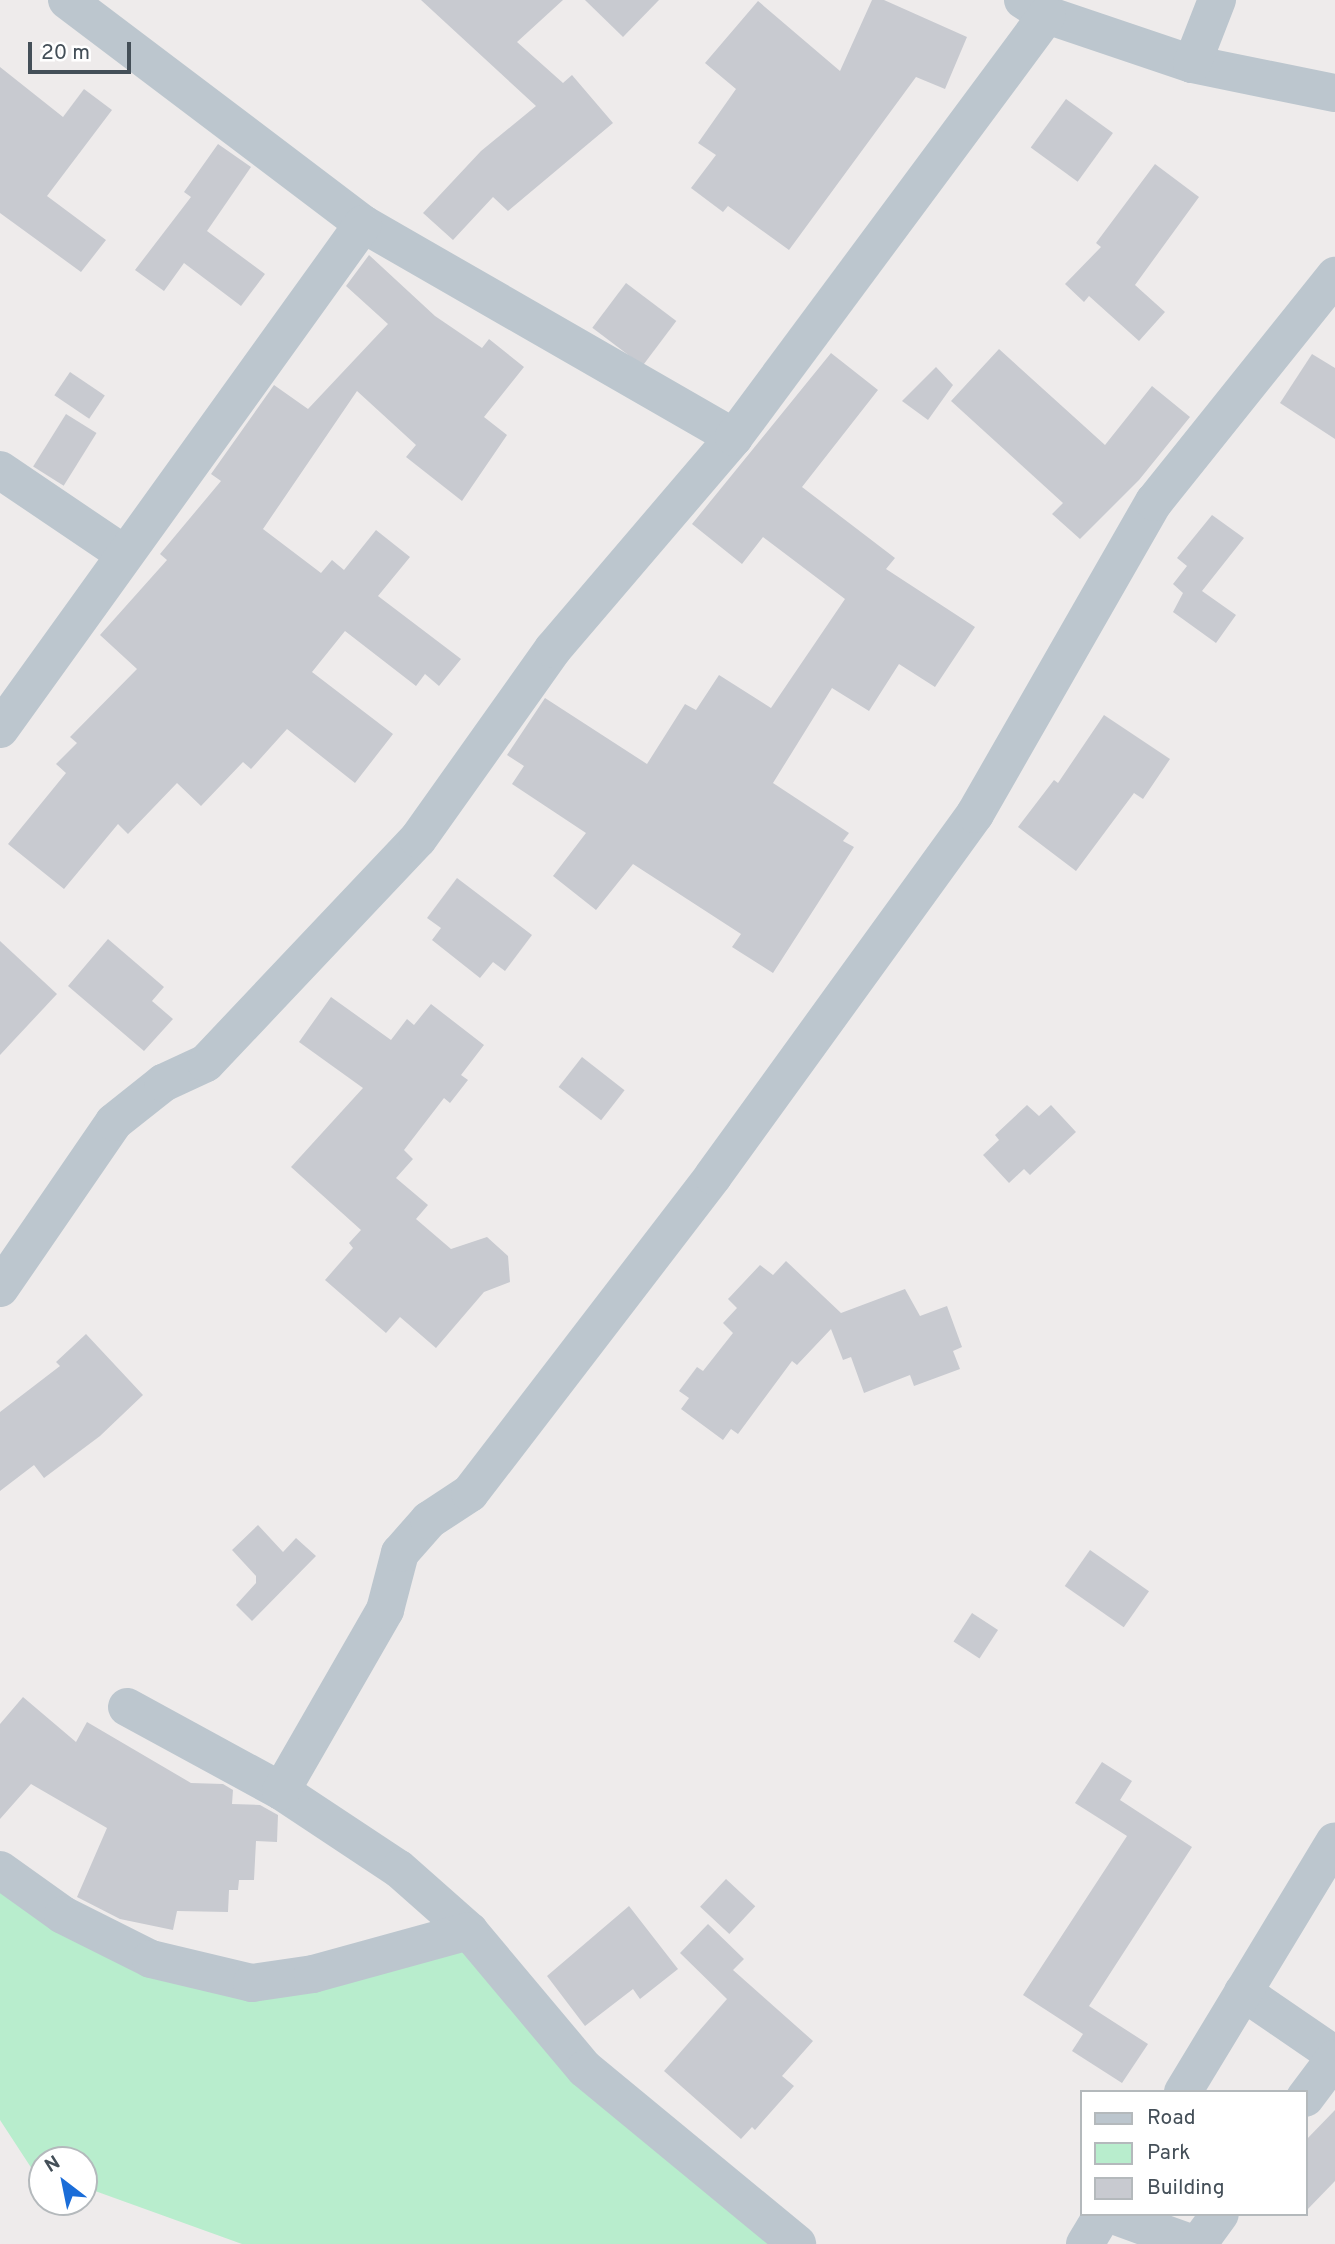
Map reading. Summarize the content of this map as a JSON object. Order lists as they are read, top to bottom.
{
  "legend": ["Road", "Park", "Building"],
  "scale_bar": "20 m",
  "north": "top left"
}
